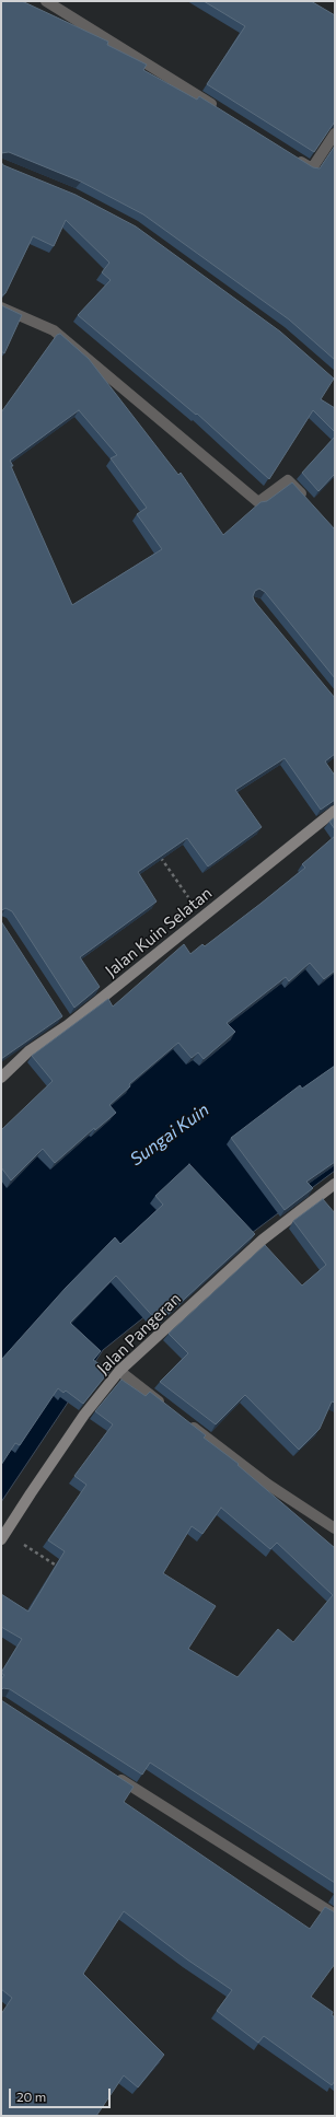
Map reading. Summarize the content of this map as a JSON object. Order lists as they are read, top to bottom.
{
  "streets": {
    "street": ["Jalan Kuin Selatan", "Jalan Pangeran"]
  },
  "water": ["Sungai Kuin"],
  "scale_bar": "20 m"
}
